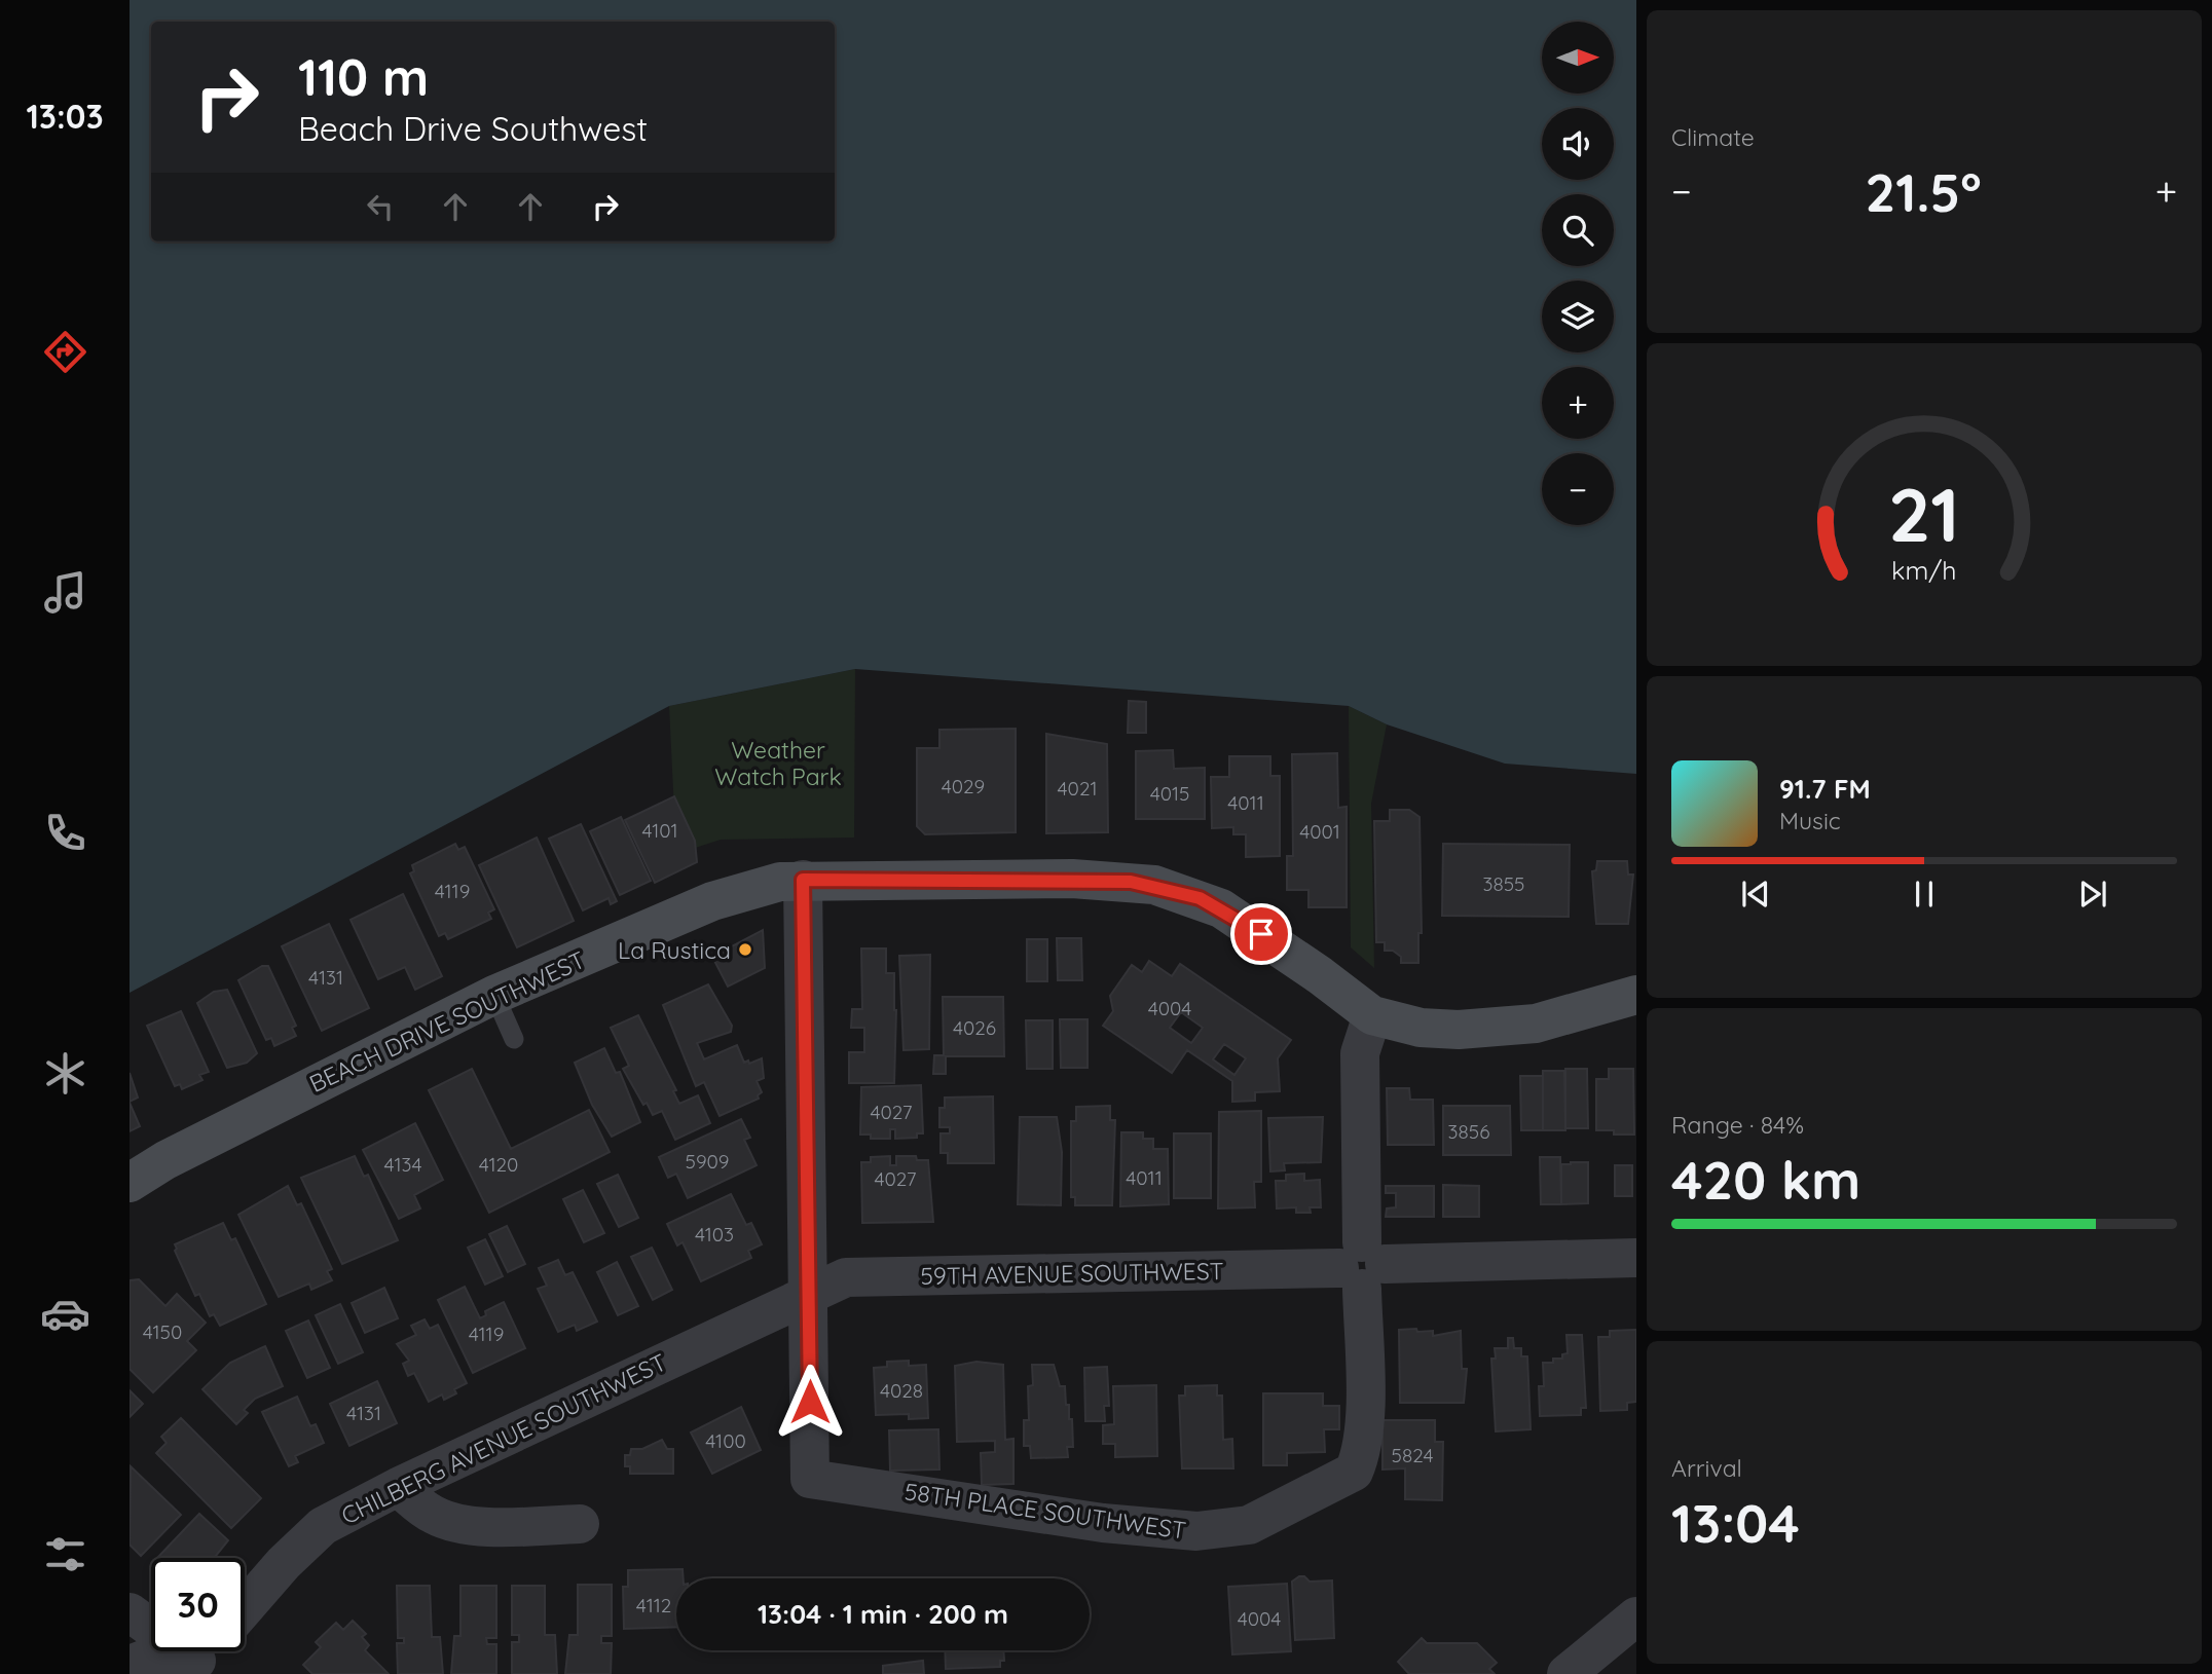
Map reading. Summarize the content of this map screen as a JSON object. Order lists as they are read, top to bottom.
{
  "streets": {
    "main road": ["BEACH DRIVE SOUTHWEST"],
    "street": ["59TH AVENUE SOUTHWEST", "CHILBERG AVENUE SOUTHWEST", "58TH PLACE SOUTHWEST"]
  },
  "crossings": [
    ["59TH AVENUE SOUTHWEST", "CHILBERG AVENUE SOUTHWEST"],
    ["59TH AVENUE SOUTHWEST", "58TH PLACE SOUTHWEST"],
    ["CHILBERG AVENUE SOUTHWEST", "58TH PLACE SOUTHWEST"]
  ],
  "parks": ["Weather Watch Park"],
  "places": ["La Rustica"],
  "house_numbers": [
    "4029",
    "4021",
    "4015",
    "4011",
    "4101",
    "4001",
    "3855",
    "4119",
    "4131",
    "4004",
    "4026",
    "4027",
    "3856",
    "5909",
    "4134",
    "4120",
    "4011",
    "4027",
    "4103",
    "4150",
    "4119",
    "4028",
    "4131",
    "4100",
    "5824",
    "4112",
    "4004"
  ],
  "north": "right",
  "page": {
    "tabs": "13:03",
    "tile": [
      "Climate",
      ["Range · 84%", "420 km"],
      ["Arrival", "13:04"]
    ],
    "map_buttons": ["+", "−"],
    "turn": ["110 m", "Beach Drive Southwest"],
    "heat": ["−", "21.5°", "+"],
    "song": ["91.7 FM", "Music"],
    "limit": "30",
    "trip": "13:04 · 1 min · 200 m",
    "gauge": ["21", "km/h"]
  }
}
